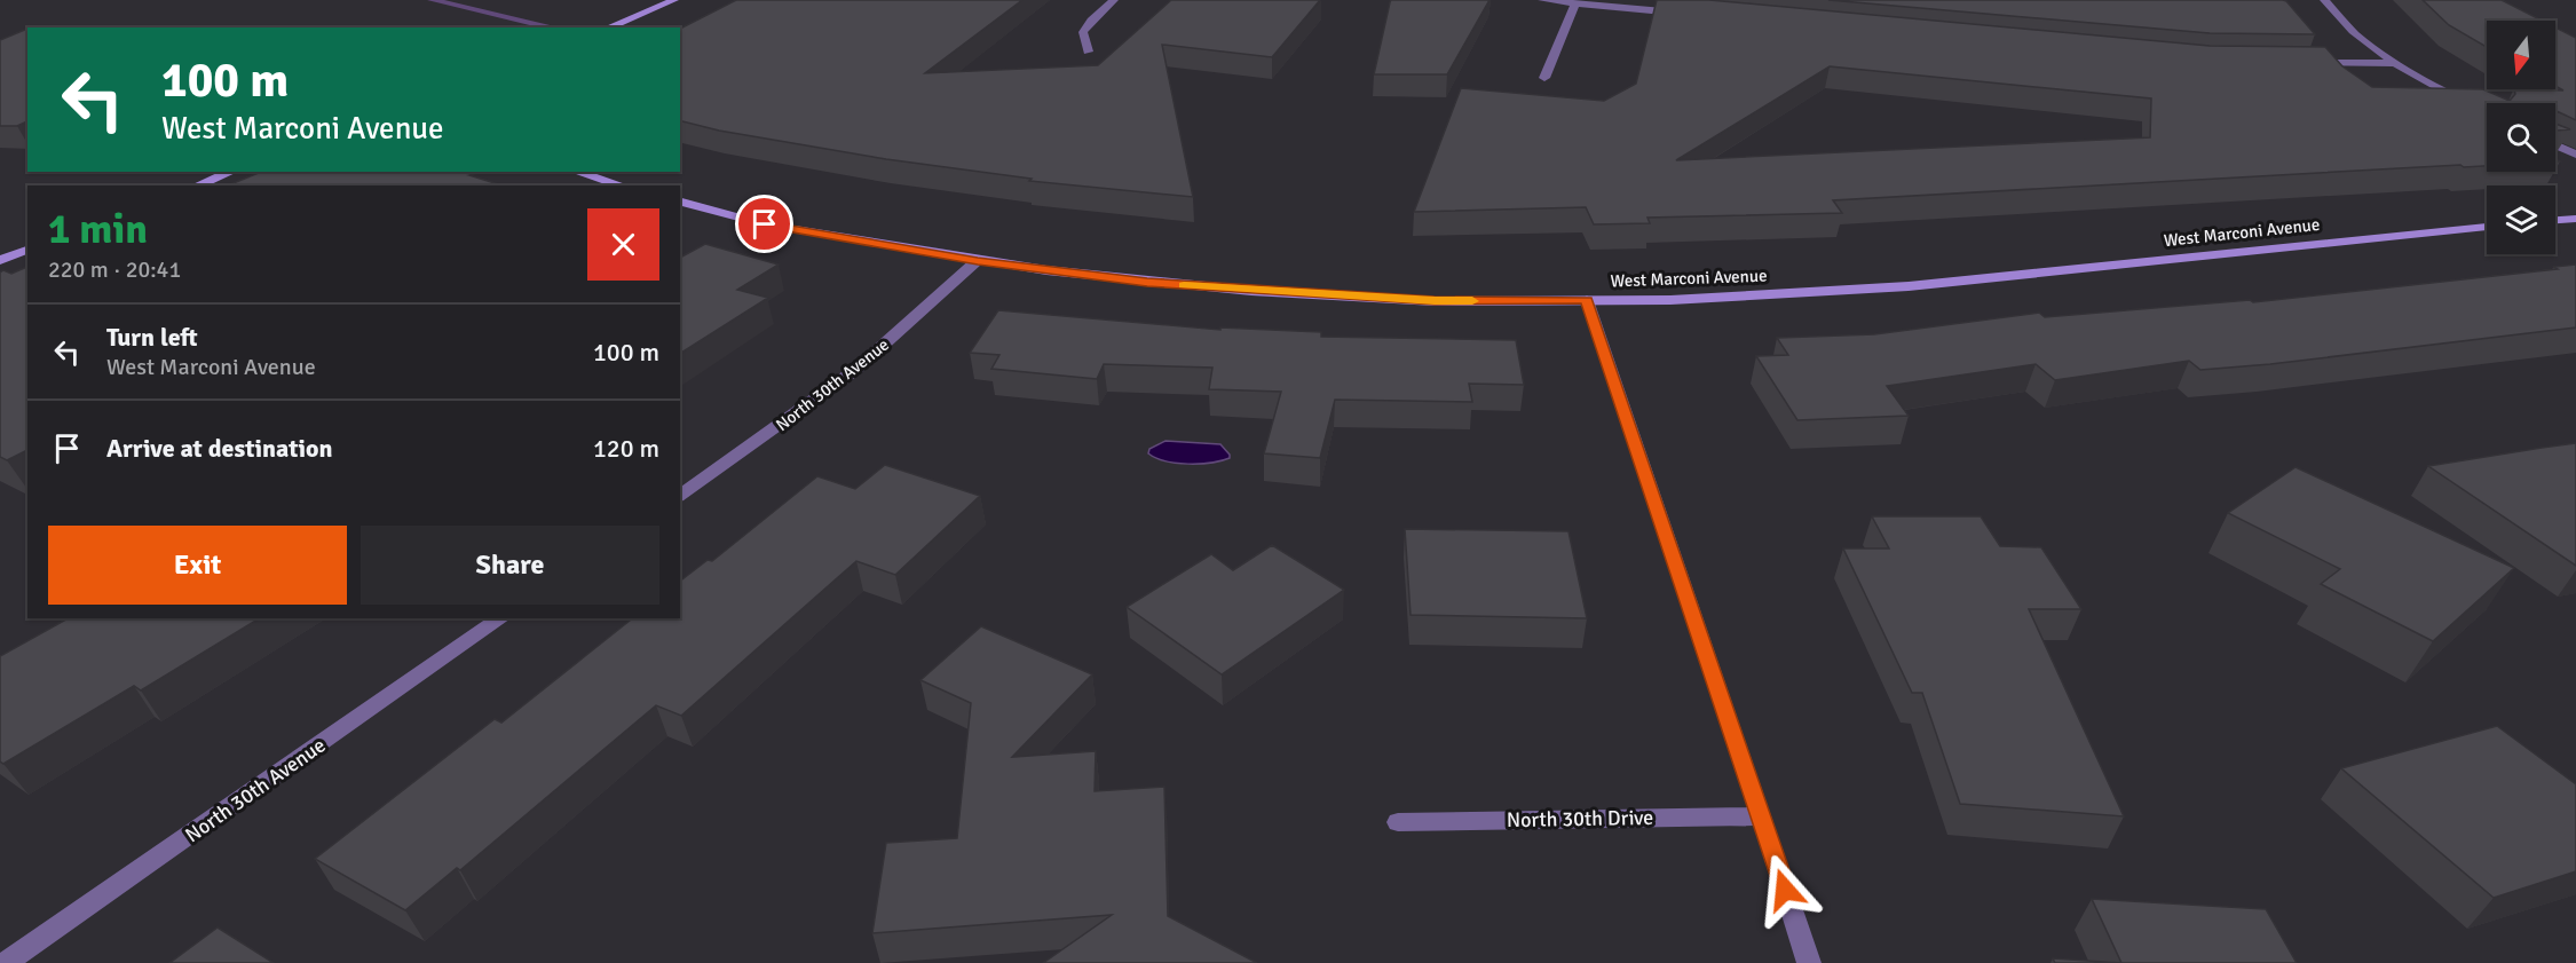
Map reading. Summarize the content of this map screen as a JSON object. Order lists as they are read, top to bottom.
{
  "streets": {
    "street": ["West Marconi Avenue", "North 30th Avenue", "North 30th Drive"]
  },
  "crossings": [
    ["West Marconi Avenue", "North 30th Avenue"]
  ],
  "north": "bottom",
  "page": {
    "turn": ["100 m", "West Marconi Avenue"],
    "heading": ["1 min", "220 m · 20:41"],
    "list": [
      {
        "name": "Turn left",
        "note": "West Marconi Avenue",
        "value": "100 m"
      },
      {
        "name": "Arrive at destination",
        "value": "120 m"
      }
    ],
    "buttons": ["Exit", "Share"]
  }
}
